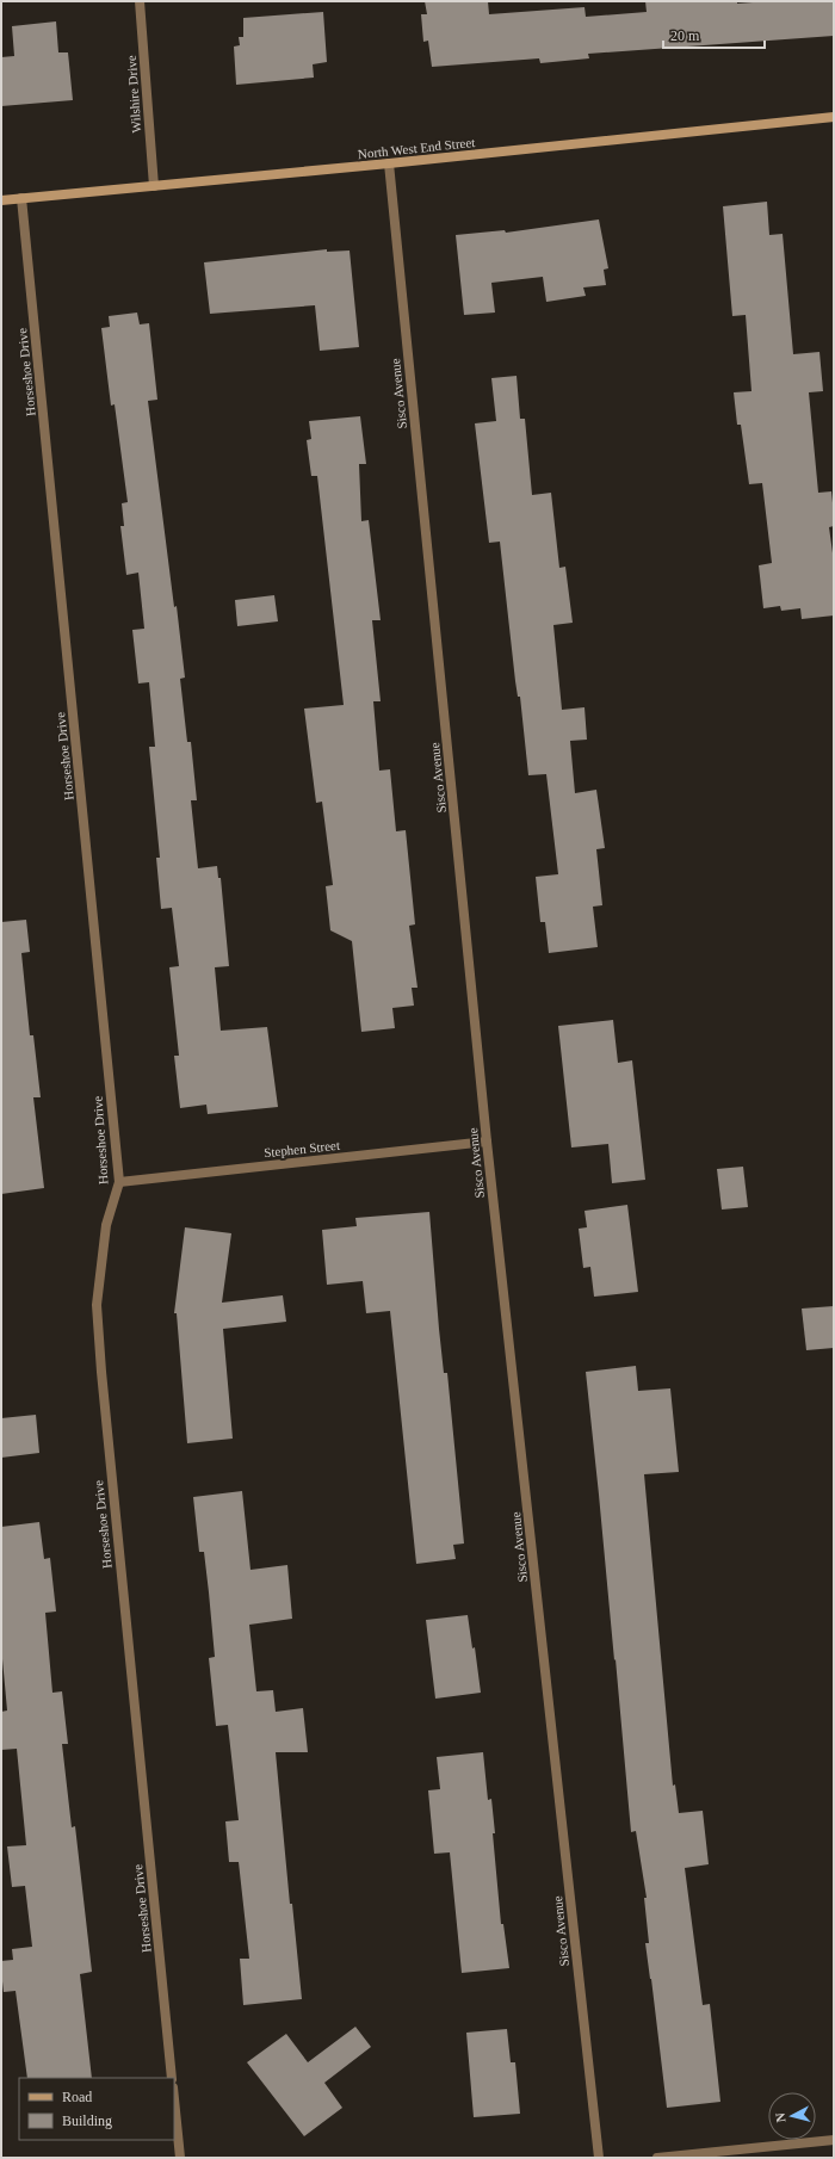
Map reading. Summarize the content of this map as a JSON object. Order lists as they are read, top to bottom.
{
  "streets": {
    "street": [
      "Wilshire Drive",
      "North West End Street",
      "Horseshoe Drive",
      "Sisco Avenue",
      "Stephen Street"
    ]
  },
  "crossings": [
    ["Wilshire Drive", "North West End Street"],
    ["North West End Street", "Horseshoe Drive"],
    ["North West End Street", "Sisco Avenue"],
    ["Horseshoe Drive", "Stephen Street"],
    ["Sisco Avenue", "Stephen Street"]
  ],
  "legend": ["Road", "Building"],
  "scale_bar": "20 m",
  "north": "left"
}
